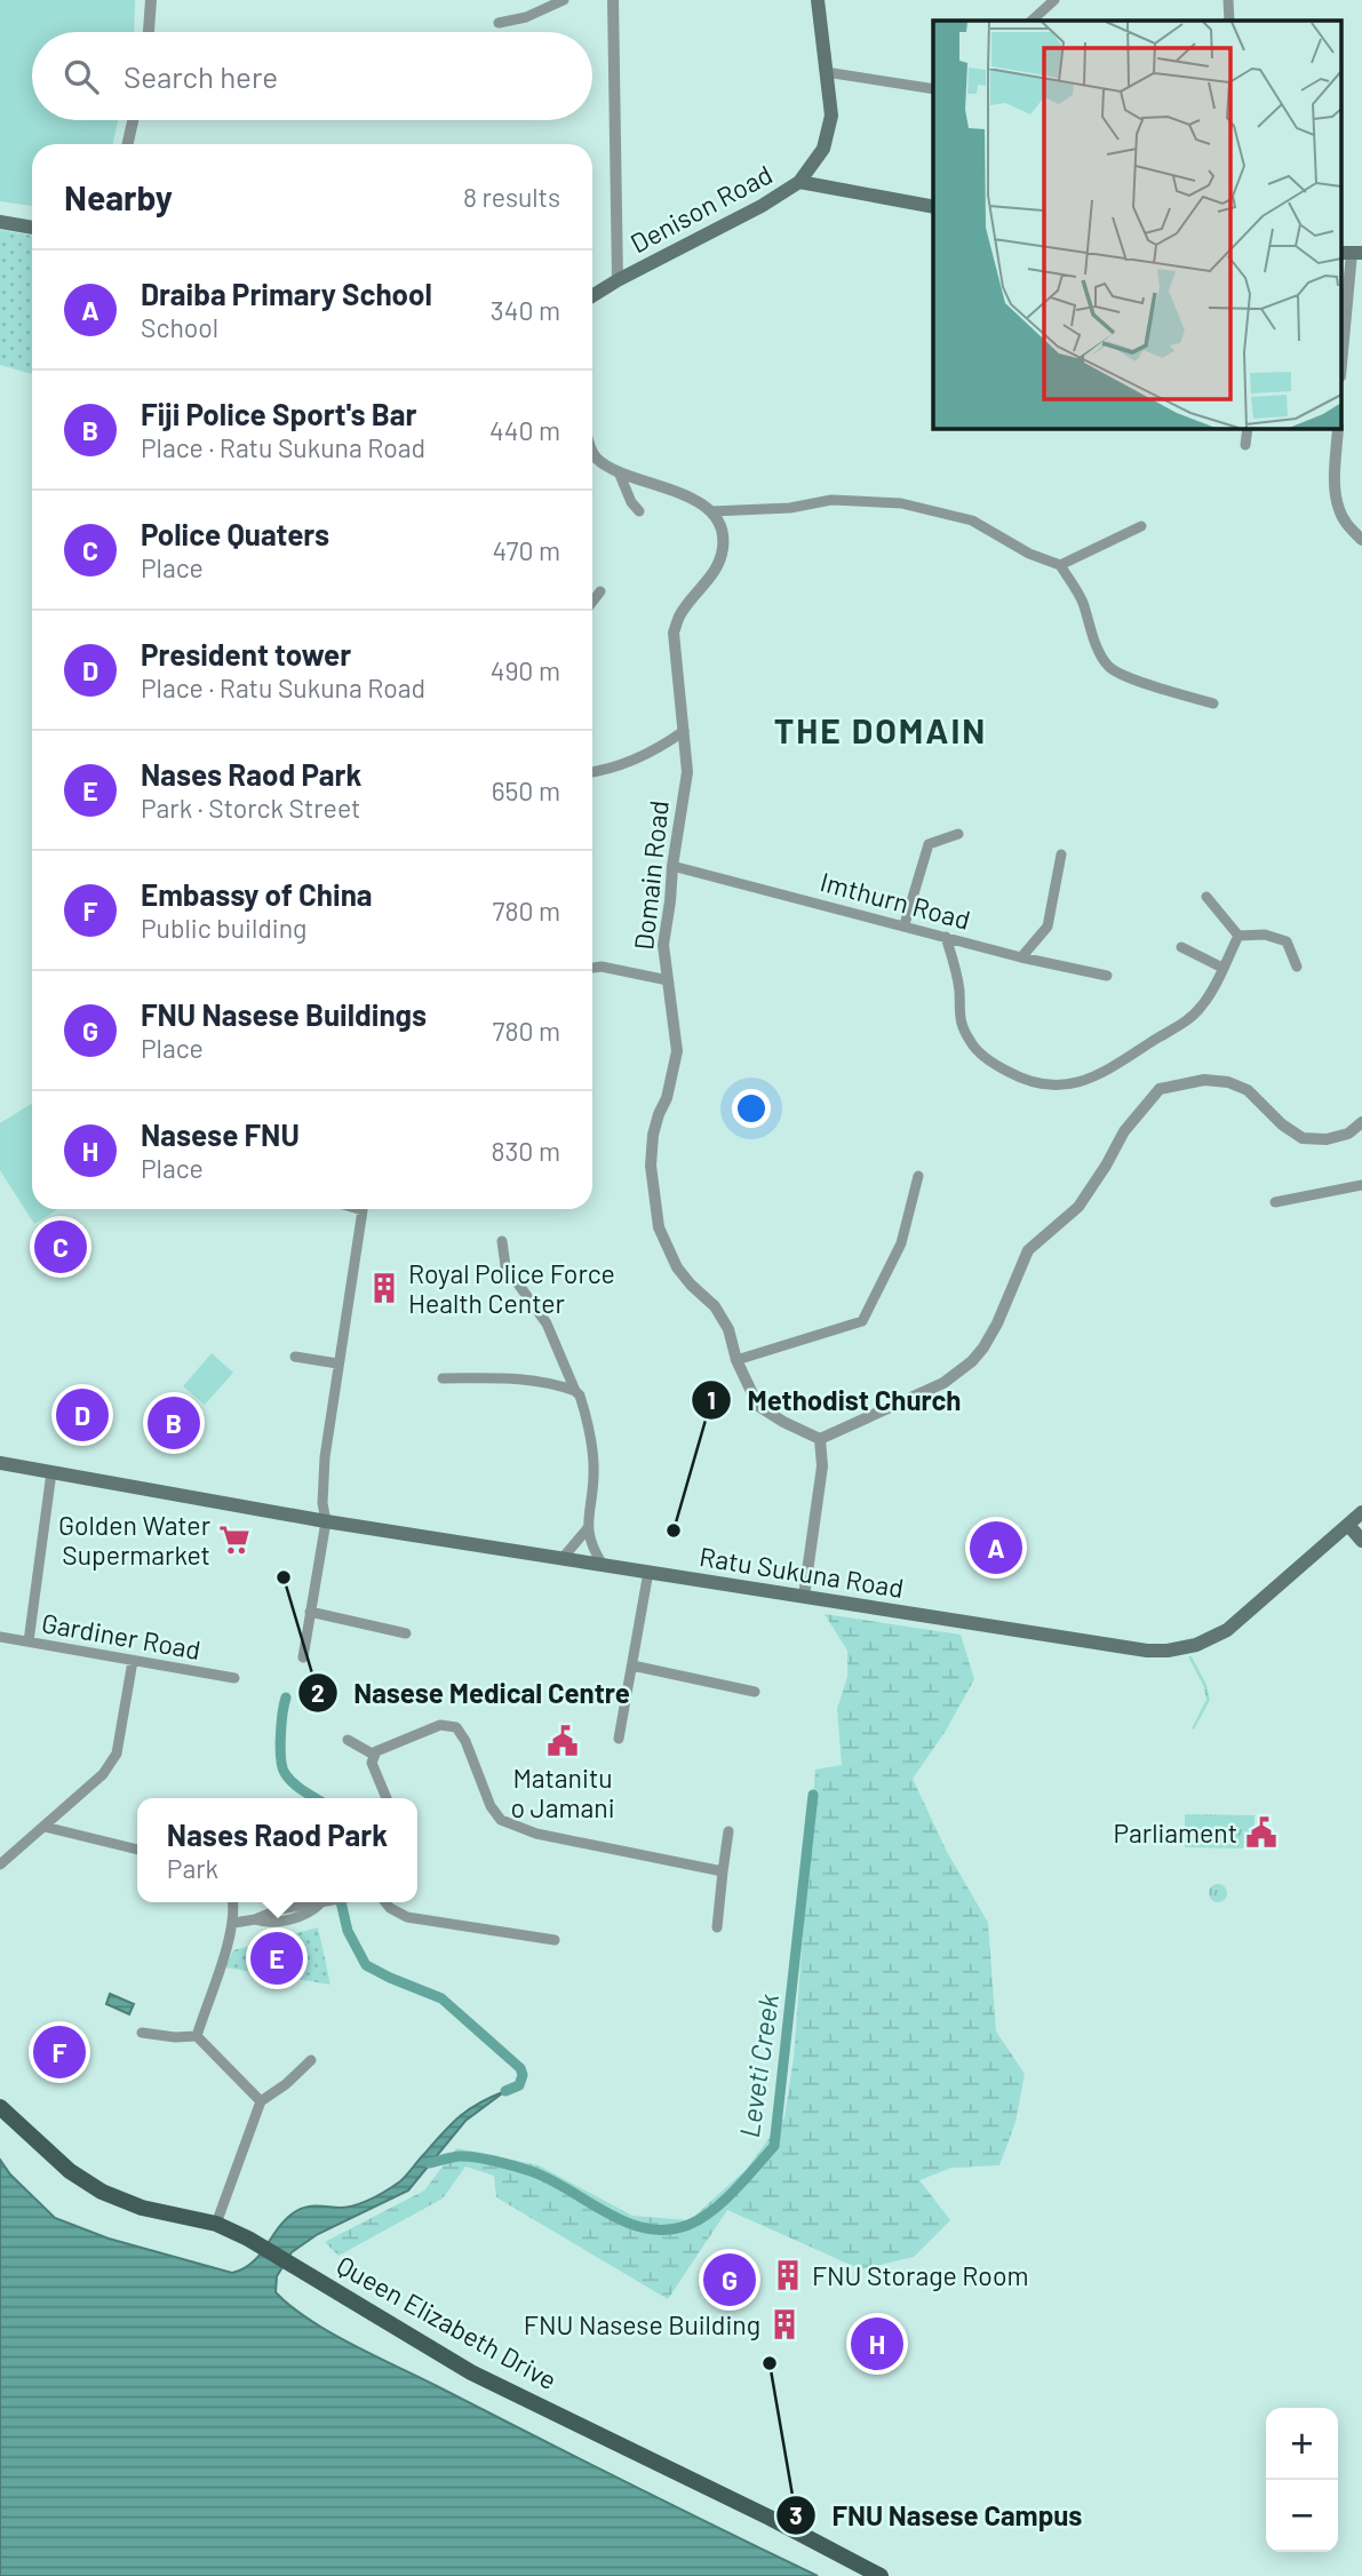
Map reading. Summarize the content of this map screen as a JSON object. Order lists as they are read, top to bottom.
{
  "streets": {
    "main road": ["Denison Road", "Ratu Sukuna Road", "Queen Elizabeth Drive"],
    "street": ["Domain Road", "Imthurn Road", "Gardiner Road"]
  },
  "crossings": [
    ["Domain Road", "Imthurn Road"]
  ],
  "districts": ["THE DOMAIN"],
  "water": ["Leveti Creek"],
  "places": {
    "building": ["Royal Police Force Health Center", "FNU Storage Room", "FNU Nasese Building"],
    "other": ["Methodist Church", "Nasese Medical Centre", "FNU Nasese Campus"],
    "supermarket": ["Golden Water Supermarket"],
    "public building": ["Matanitu o Jamani", "Parliament"]
  },
  "page": {
    "search": "Search here",
    "heading": ["Nearby", "8 results"],
    "list": [
      {
        "mark": "A",
        "name": "Draiba Primary School",
        "note": "School",
        "value": "340 m"
      },
      {
        "mark": "B",
        "name": "Fiji Police Sport's Bar",
        "note": "Place · Ratu Sukuna Road",
        "value": "440 m"
      },
      {
        "mark": "C",
        "name": "Police Quaters",
        "note": "Place",
        "value": "470 m"
      },
      {
        "mark": "D",
        "name": "President tower",
        "note": "Place · Ratu Sukuna Road",
        "value": "490 m"
      },
      {
        "mark": "E",
        "name": "Nases Raod Park",
        "note": "Park · Storck Street",
        "value": "650 m"
      },
      {
        "mark": "F",
        "name": "Embassy of China",
        "note": "Public building",
        "value": "780 m"
      },
      {
        "mark": "G",
        "name": "FNU Nasese Buildings",
        "note": "Place",
        "value": "780 m"
      },
      {
        "mark": "H",
        "name": "Nasese FNU",
        "note": "Place",
        "value": "830 m"
      }
    ],
    "pins": [
      "C",
      "D",
      "B",
      "A",
      "E",
      "F",
      "G",
      "H"
    ],
    "popup": ["Nases Raod Park", "Park"],
    "map_buttons": ["+", "−"]
  }
}
